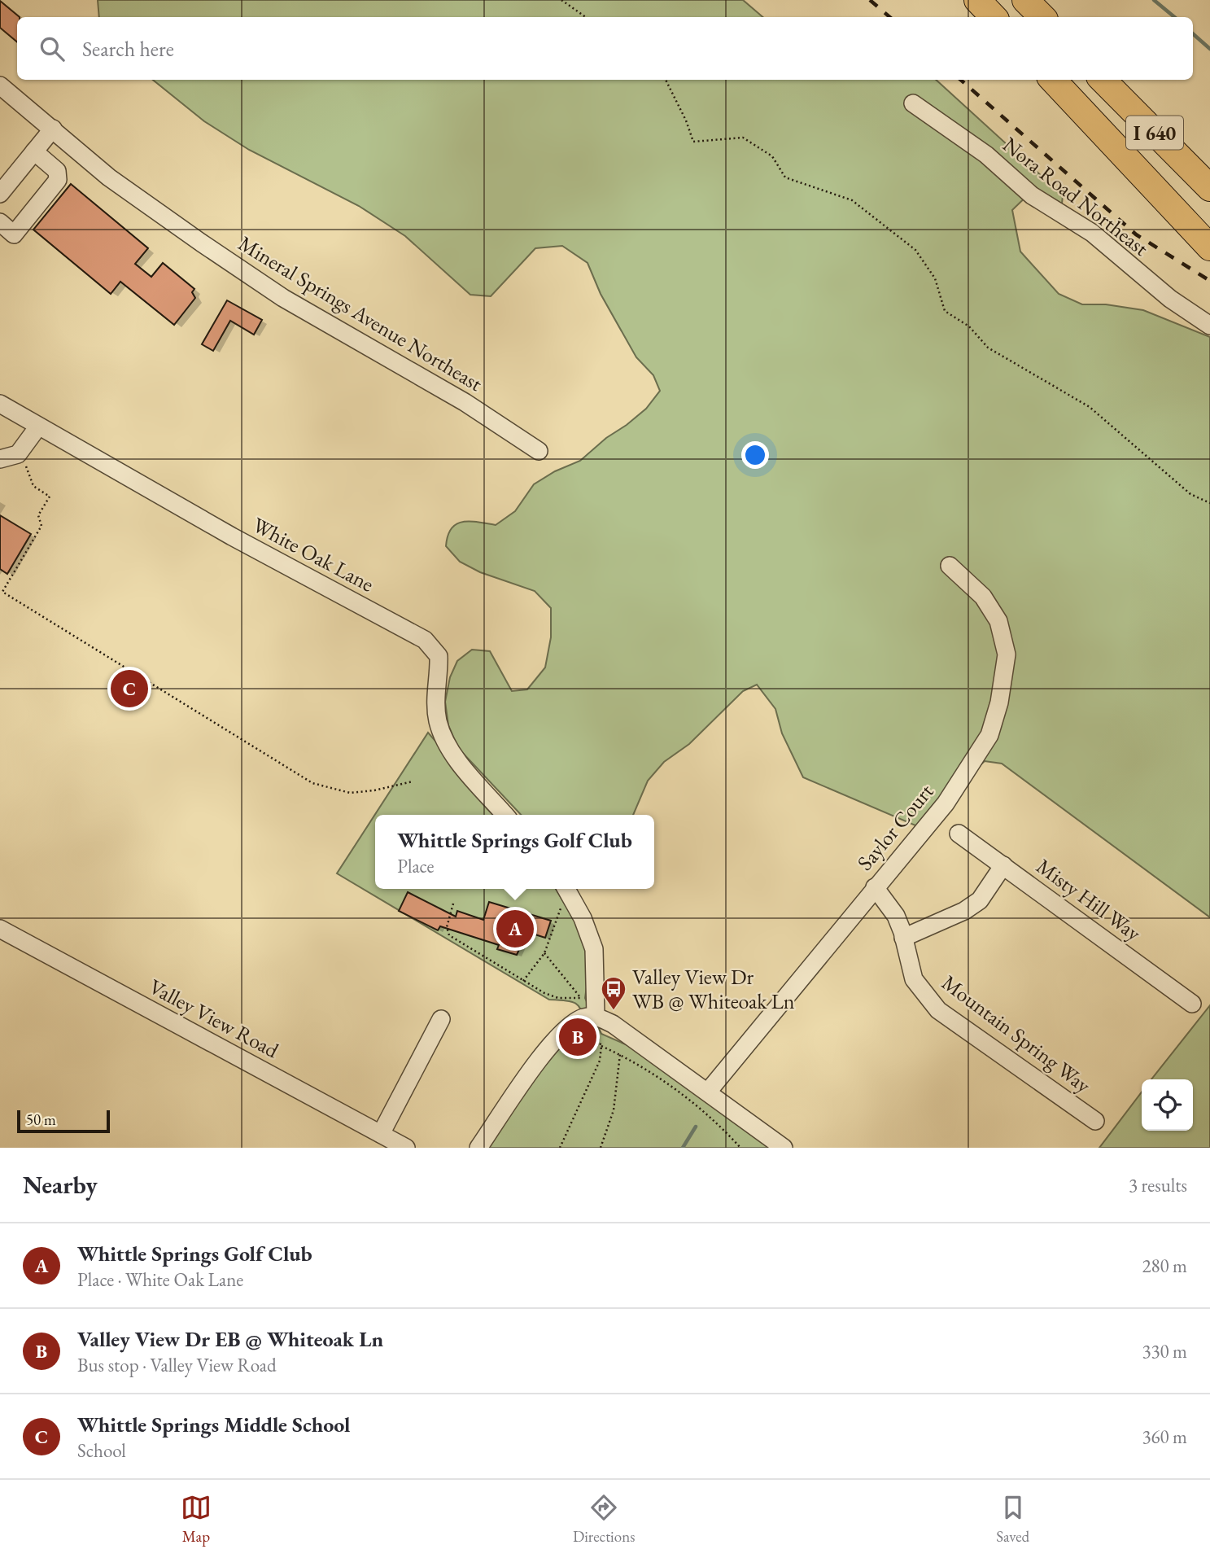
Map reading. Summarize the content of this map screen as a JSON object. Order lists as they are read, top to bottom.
{
  "streets": {
    "highway": ["I 640"],
    "street": [
      "Nora Road Northeast",
      "Mineral Springs Avenue Northeast",
      "White Oak Lane",
      "Saylor Court",
      "Misty Hill Way",
      "Valley View Road",
      "Mountain Spring Way"
    ]
  },
  "crossings": [
    ["Saylor Court", "Mountain Spring Way"]
  ],
  "places": {
    "bus stop": ["Valley View Dr WB @ Whiteoak Ln"]
  },
  "scale_bar": "50 m",
  "page": {
    "search": "Search here",
    "pins": ["C", "A", "B"],
    "popup": ["Whittle Springs Golf Club", "Place"],
    "scale": "50 m",
    "heading": ["Nearby", "3 results"],
    "list": [
      {
        "mark": "A",
        "name": "Whittle Springs Golf Club",
        "note": "Place · White Oak Lane",
        "value": "280 m"
      },
      {
        "mark": "B",
        "name": "Valley View Dr EB @ Whiteoak Ln",
        "note": "Bus stop · Valley View Road",
        "value": "330 m"
      },
      {
        "mark": "C",
        "name": "Whittle Springs Middle School",
        "note": "School",
        "value": "360 m"
      }
    ],
    "nav": ["Map", "Directions", "Saved"]
  }
}
